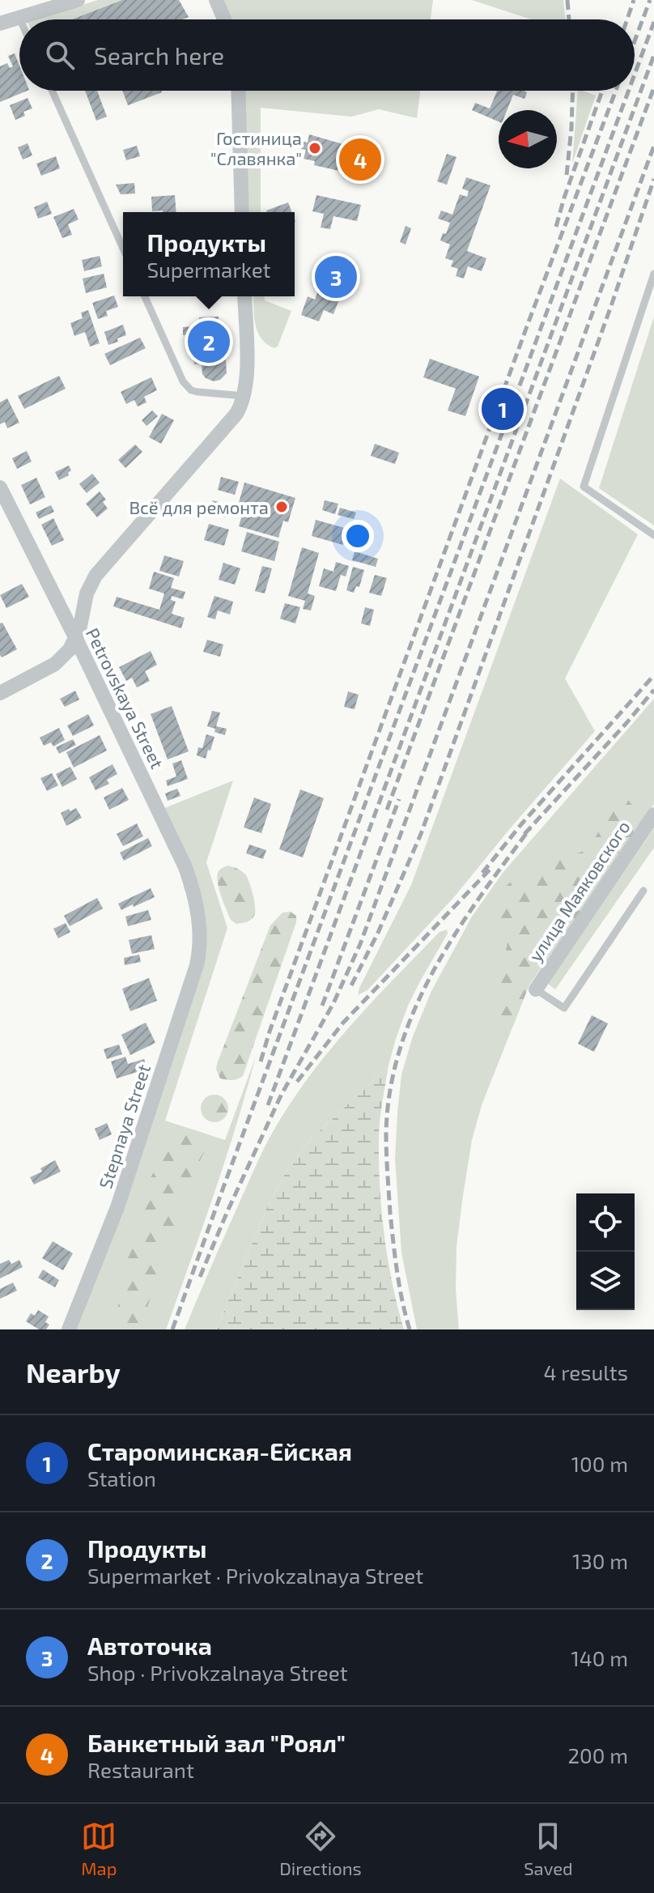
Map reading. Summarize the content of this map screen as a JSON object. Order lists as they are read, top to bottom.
{
  "streets": {
    "street": ["Petrovskaya Street", "улица Маяковского", "Stepnaya Street"]
  },
  "crossings": [
    ["Petrovskaya Street", "Stepnaya Street"]
  ],
  "places": ["Гостиница \"Славянка\"", "Всё для ремонта"],
  "north": "left",
  "page": {
    "search": "Search here",
    "pins": [
      "4",
      "3",
      "2",
      "1"
    ],
    "popup": ["Продукты", "Supermarket"],
    "heading": ["Nearby", "4 results"],
    "list": [
      {
        "mark": "1",
        "name": "Староминская-Ейская",
        "note": "Station",
        "value": "100 m"
      },
      {
        "mark": "2",
        "name": "Продукты",
        "note": "Supermarket · Privokzalnaya Street",
        "value": "130 m"
      },
      {
        "mark": "3",
        "name": "Автоточка",
        "note": "Shop · Privokzalnaya Street",
        "value": "140 m"
      },
      {
        "mark": "4",
        "name": "Банкетный зал \"Роял\"",
        "note": "Restaurant",
        "value": "200 m"
      }
    ],
    "nav": ["Map", "Directions", "Saved"]
  }
}
